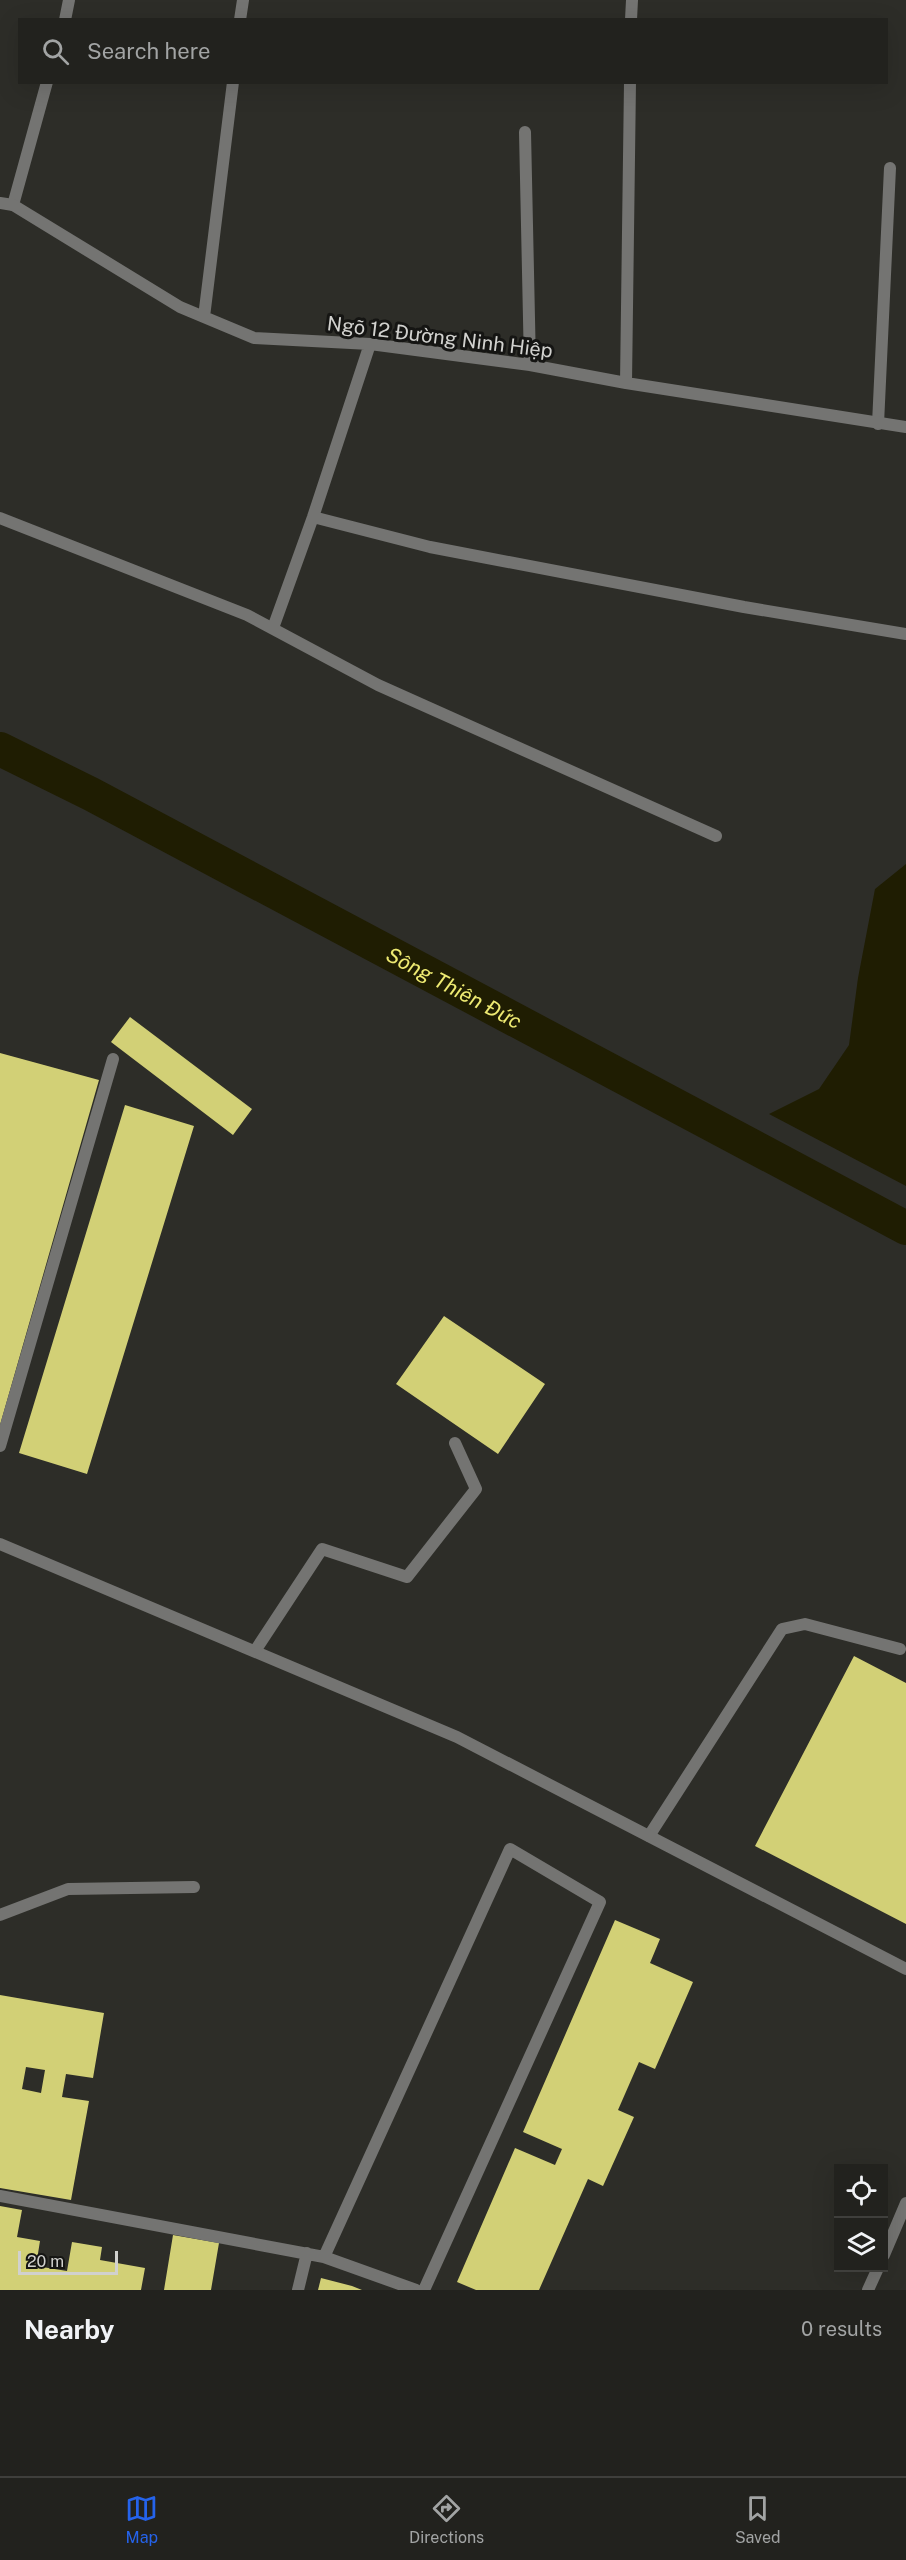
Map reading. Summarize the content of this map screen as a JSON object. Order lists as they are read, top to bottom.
{
  "streets": {
    "street": ["Ngõ 12 Đường Ninh Hiệp"]
  },
  "water": ["Sông Thiên Đức"],
  "scale_bar": "20 m",
  "page": {
    "search": "Search here",
    "scale": "20 m",
    "heading": ["Nearby", "0 results"],
    "nav": ["Map", "Directions", "Saved"]
  }
}
